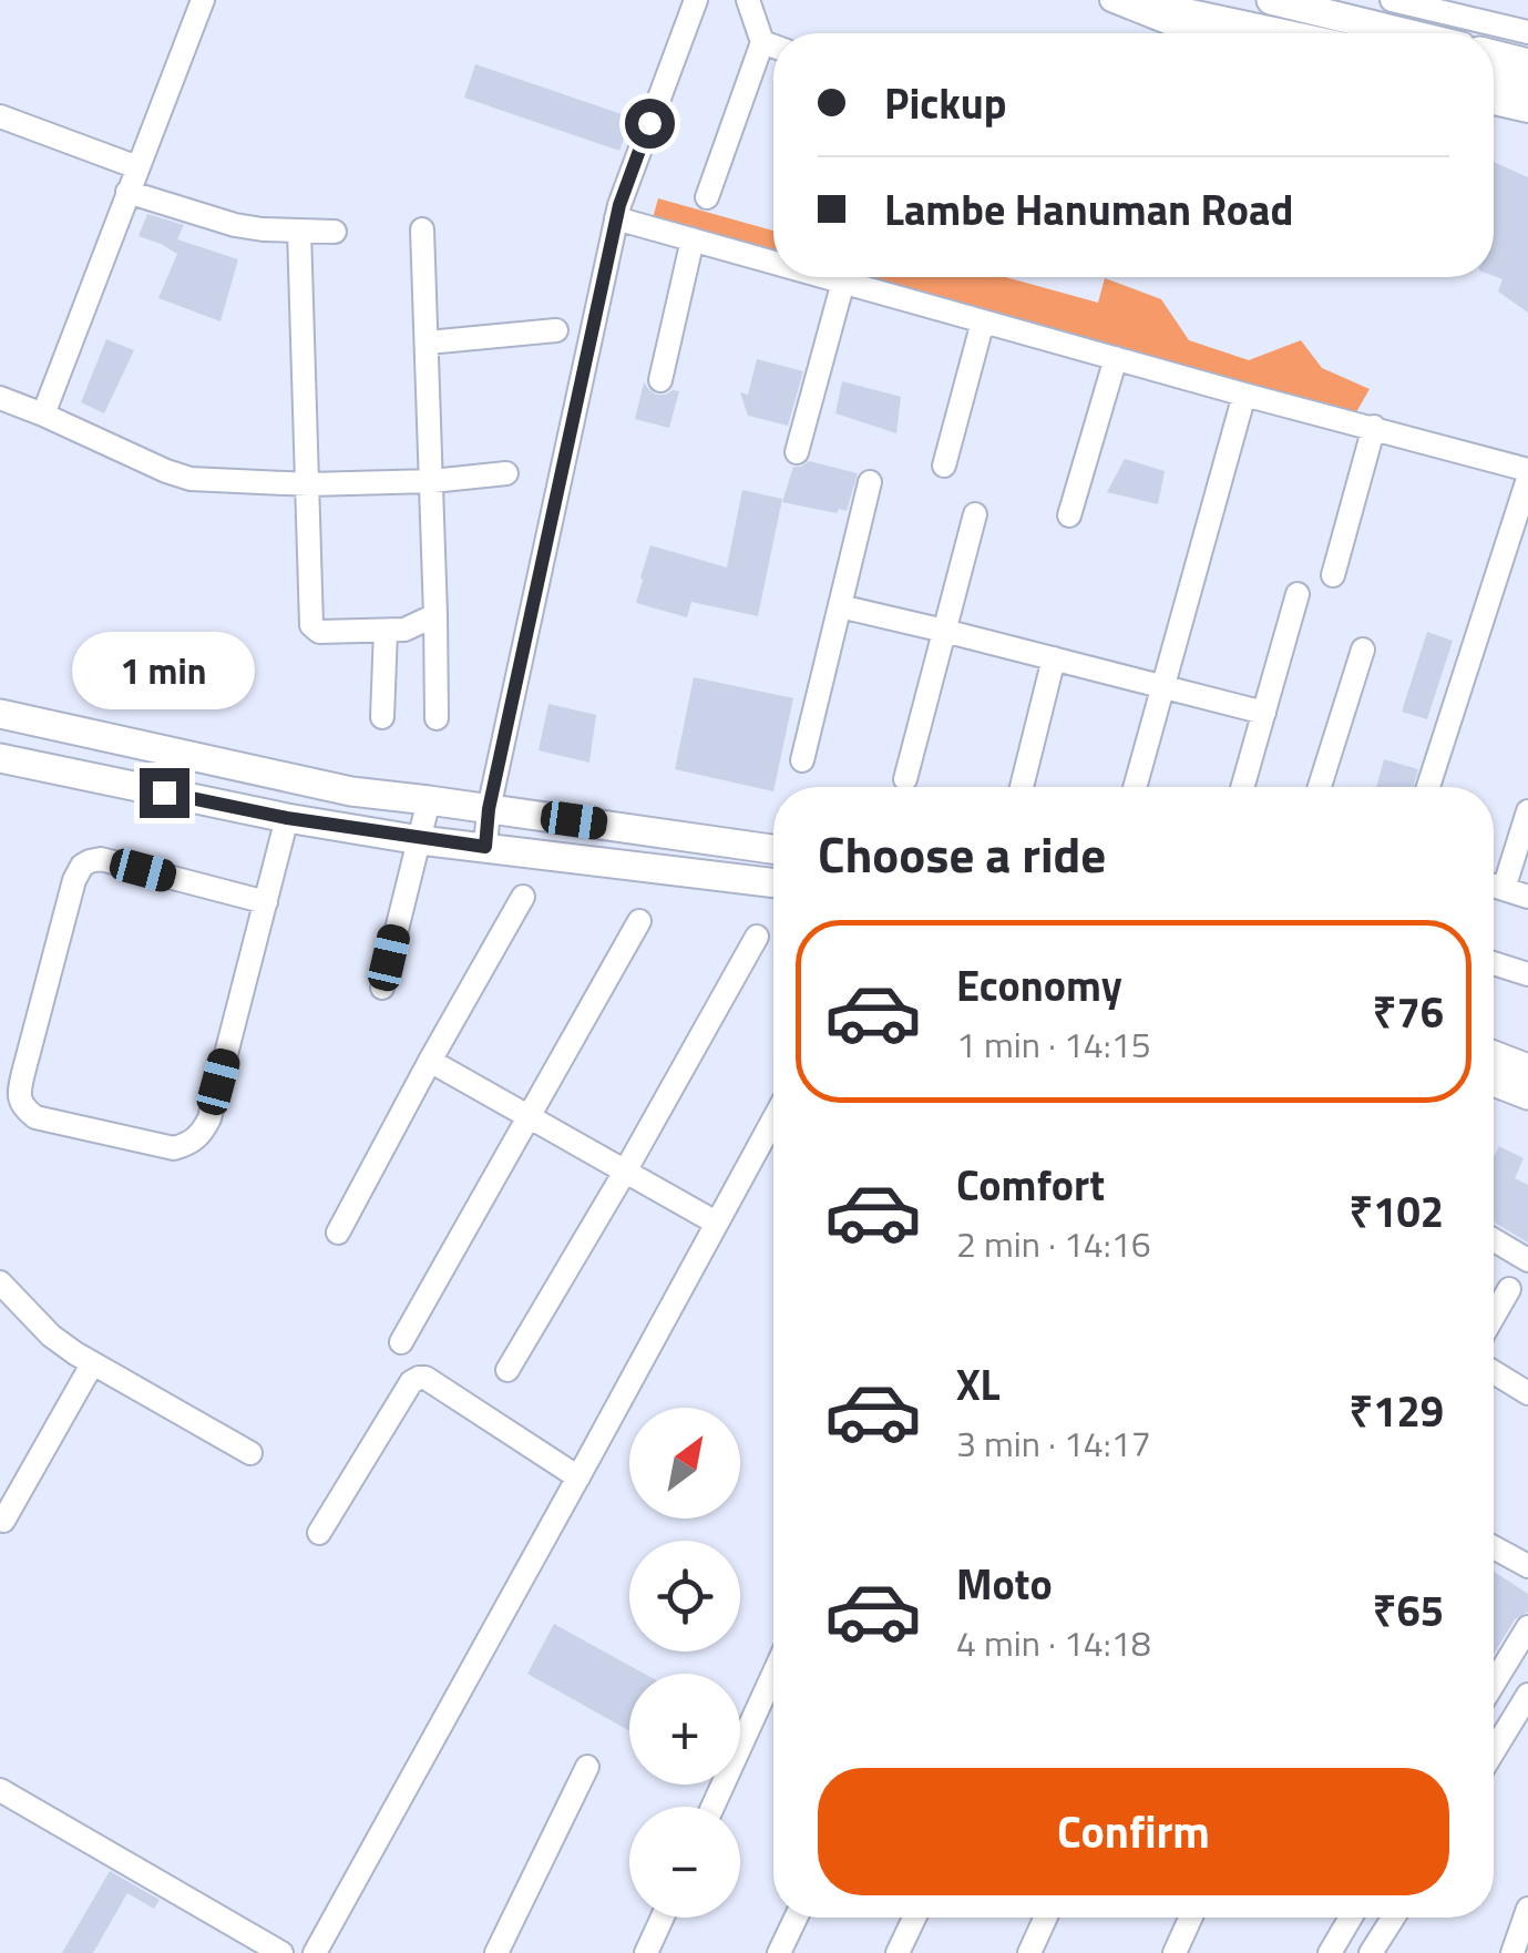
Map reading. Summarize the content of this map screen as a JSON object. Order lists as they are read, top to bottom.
{
  "north": "top right",
  "page": {
    "banner": ["Pickup", "Lambe Hanuman Road"],
    "bubble": "1 min",
    "heading": "Choose a ride",
    "list": [
      {
        "name": "Economy",
        "note": "1 min · 14:15",
        "value": "₹76"
      },
      {
        "name": "Comfort",
        "note": "2 min · 14:16",
        "value": "₹102"
      },
      {
        "name": "XL",
        "note": "3 min · 14:17",
        "value": "₹129"
      },
      {
        "name": "Moto",
        "note": "4 min · 14:18",
        "value": "₹65"
      }
    ],
    "map_buttons": ["+", "−"],
    "buttons": "Confirm"
  }
}
